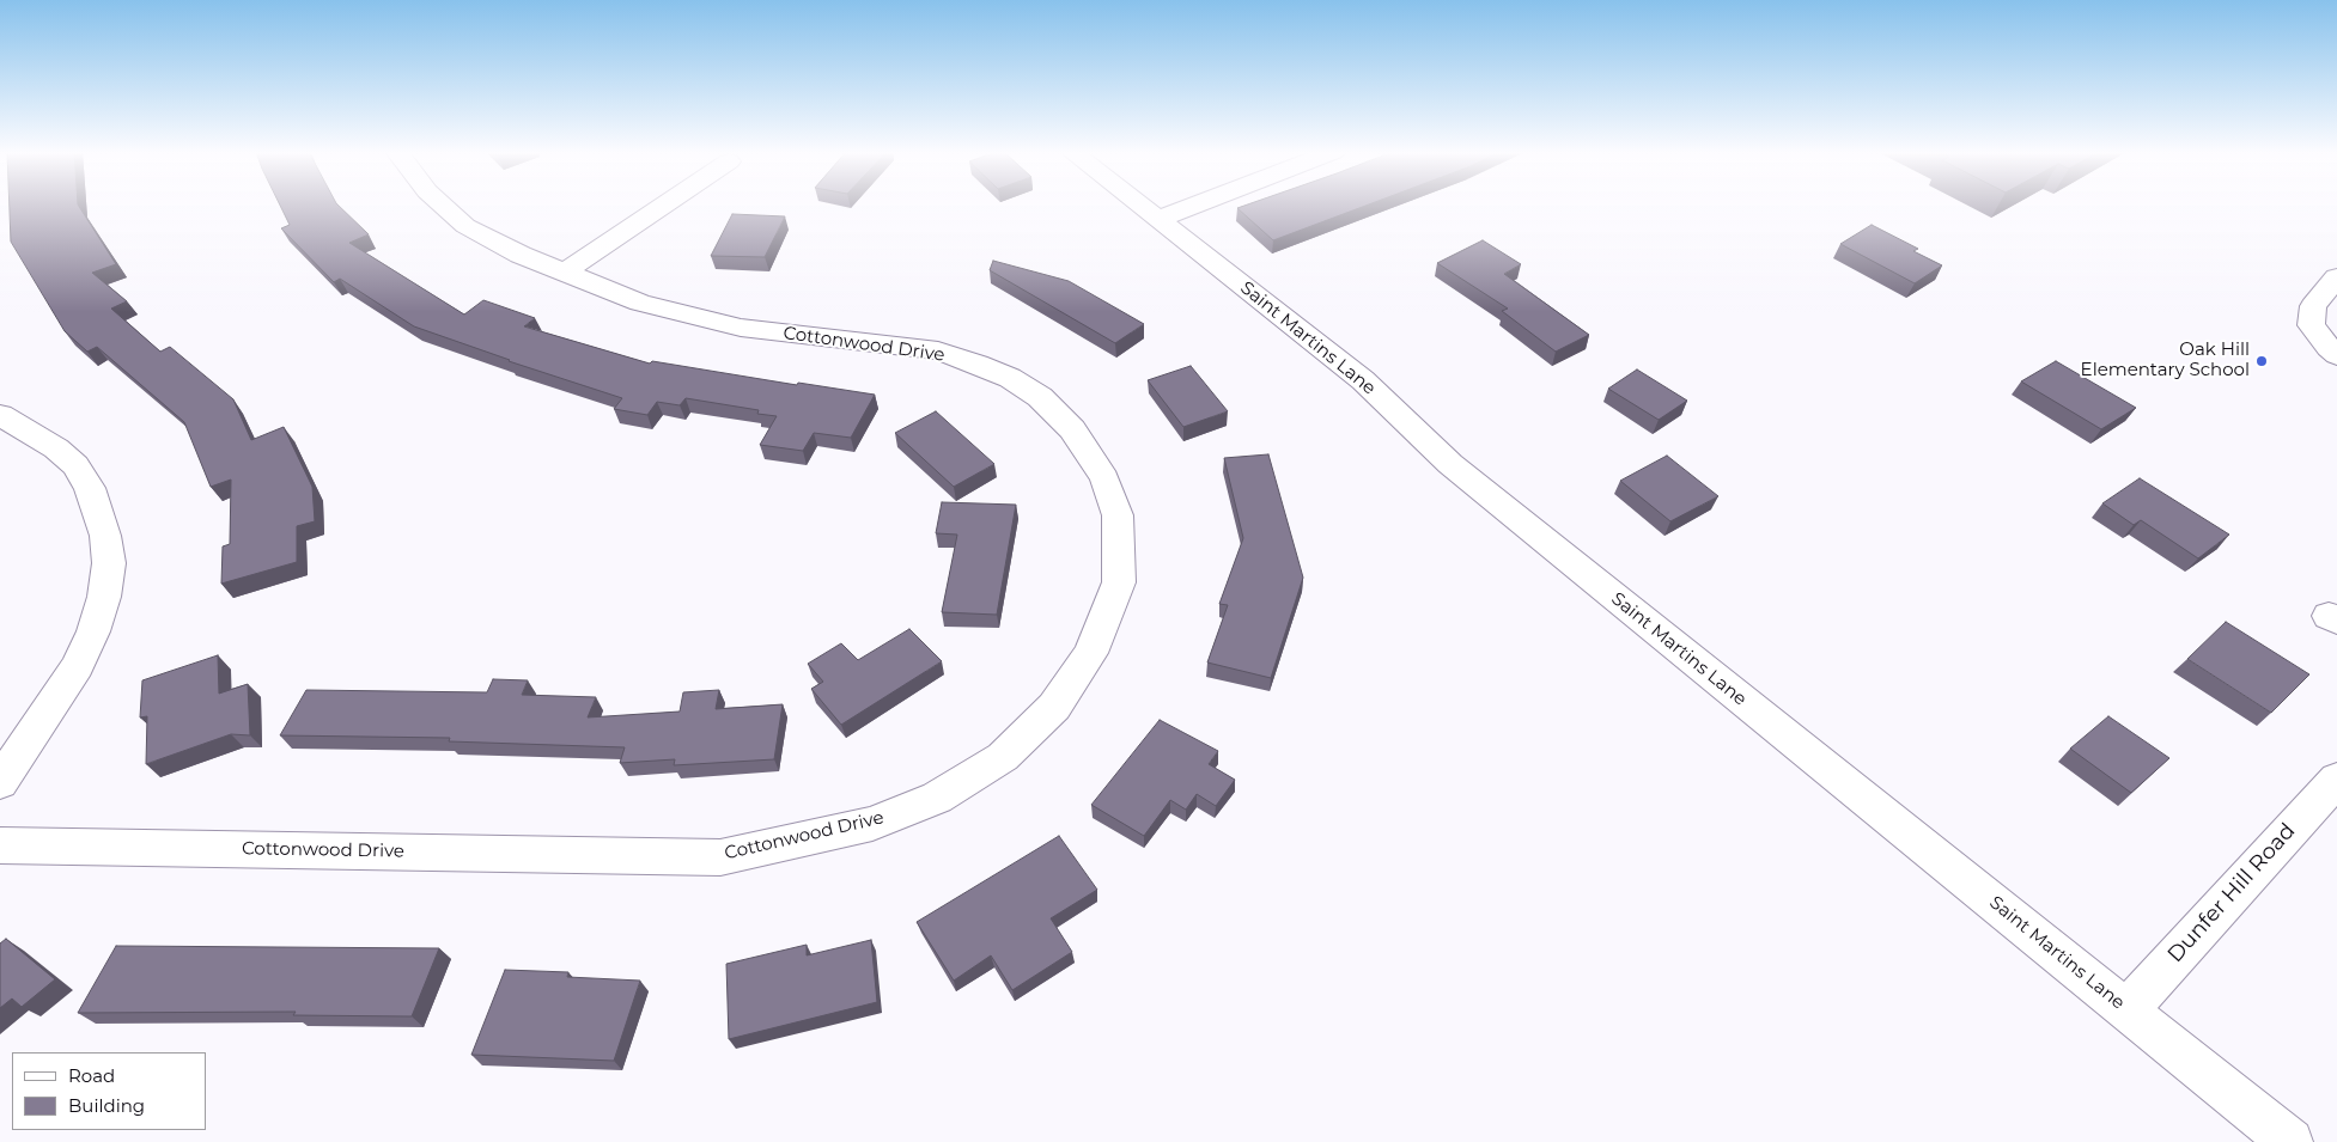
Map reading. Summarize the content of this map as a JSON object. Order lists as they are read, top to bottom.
{
  "streets": {
    "street": ["Saint Martins Lane", "Cottonwood Drive", "Dunfer Hill Road"]
  },
  "crossings": [
    ["Saint Martins Lane", "Dunfer Hill Road"]
  ],
  "places": ["Oak Hill Elementary School"],
  "legend": ["Road", "Building"]
}
